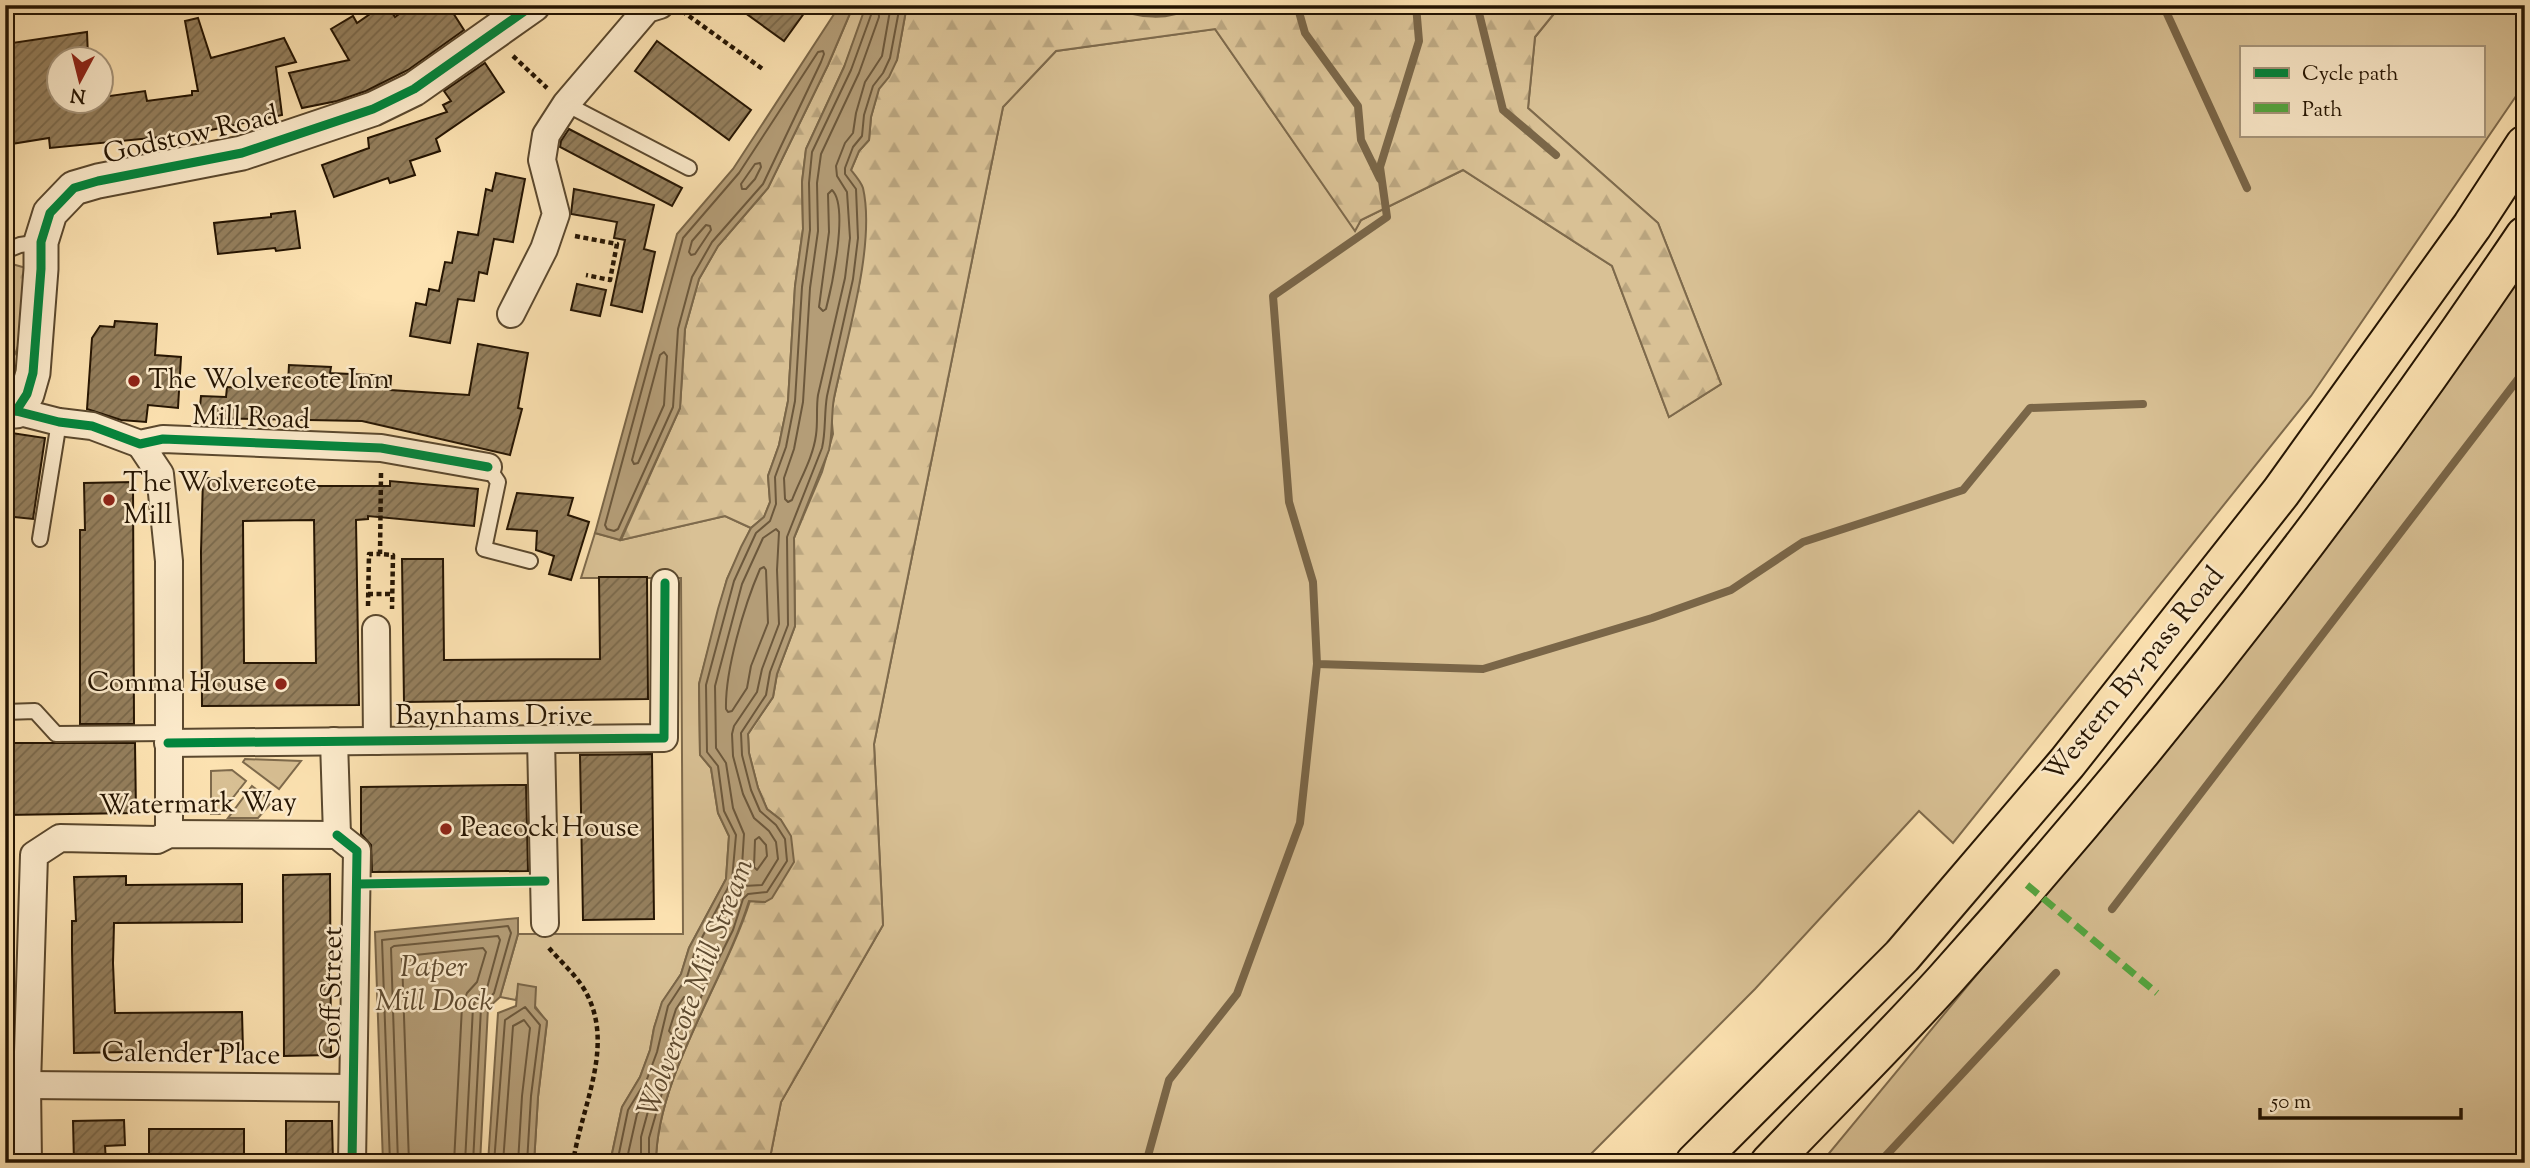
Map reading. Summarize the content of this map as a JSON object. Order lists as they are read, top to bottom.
{
  "streets": {
    "highway": ["Western By-pass Road"],
    "street": [
      "Godstow Road",
      "Mill Road",
      "Baynhams Drive",
      "Watermark Way",
      "Goff Street",
      "Calender Place"
    ]
  },
  "crossings": [
    ["Godstow Road", "Mill Road"],
    ["Watermark Way", "Goff Street"],
    ["Watermark Way", "Calender Place"],
    ["Goff Street", "Calender Place"]
  ],
  "water": ["Paper Mill Dock", "Wolvercote Mill Stream"],
  "places": [
    "The Wolvercote Inn",
    "The Wolvercote Mill",
    "Comma House",
    "Peacock House"
  ],
  "legend": ["Cycle path", "Path"],
  "scale_bar": "50 m",
  "north": "bottom"
}
